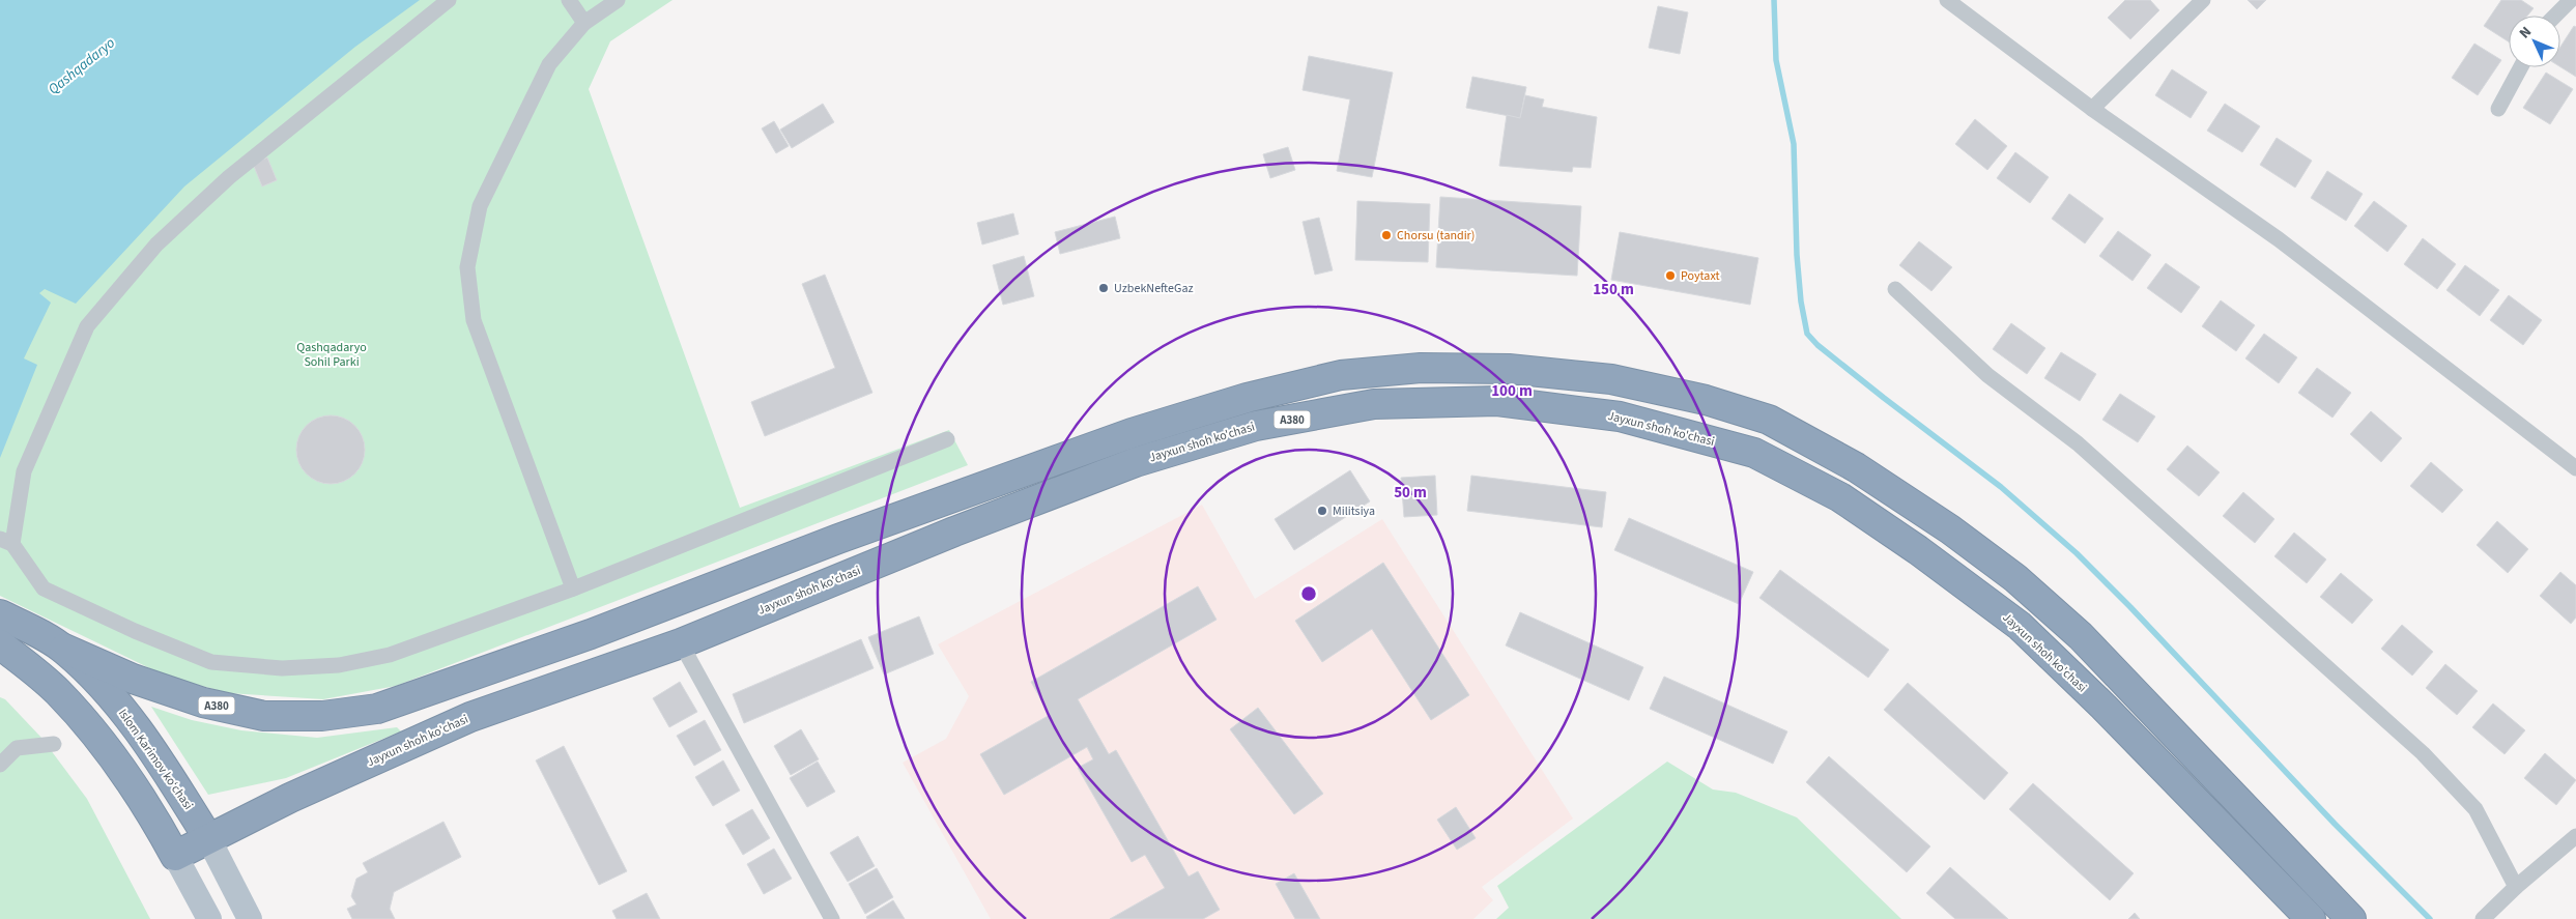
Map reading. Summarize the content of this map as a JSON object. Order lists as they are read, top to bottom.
{
  "streets": {
    "highway": ["A380", "Jayxun shoh ko'chasi", "Islom Karimov ko‘chasi"]
  },
  "crossings": [
    ["A380", "Islom Karimov ko‘chasi"],
    ["Jayxun shoh ko'chasi", "Islom Karimov ko‘chasi"]
  ],
  "water": ["Qashqadaryo"],
  "parks": ["Qashqadaryo Sohil Parki"],
  "places": [
    "Chorsu (tandir)",
    "Poytaxt",
    "UzbekNefteGaz",
    "Militsiya"
  ],
  "north": "top left",
  "rings": ["150 m", "100 m", "50 m"]
}
